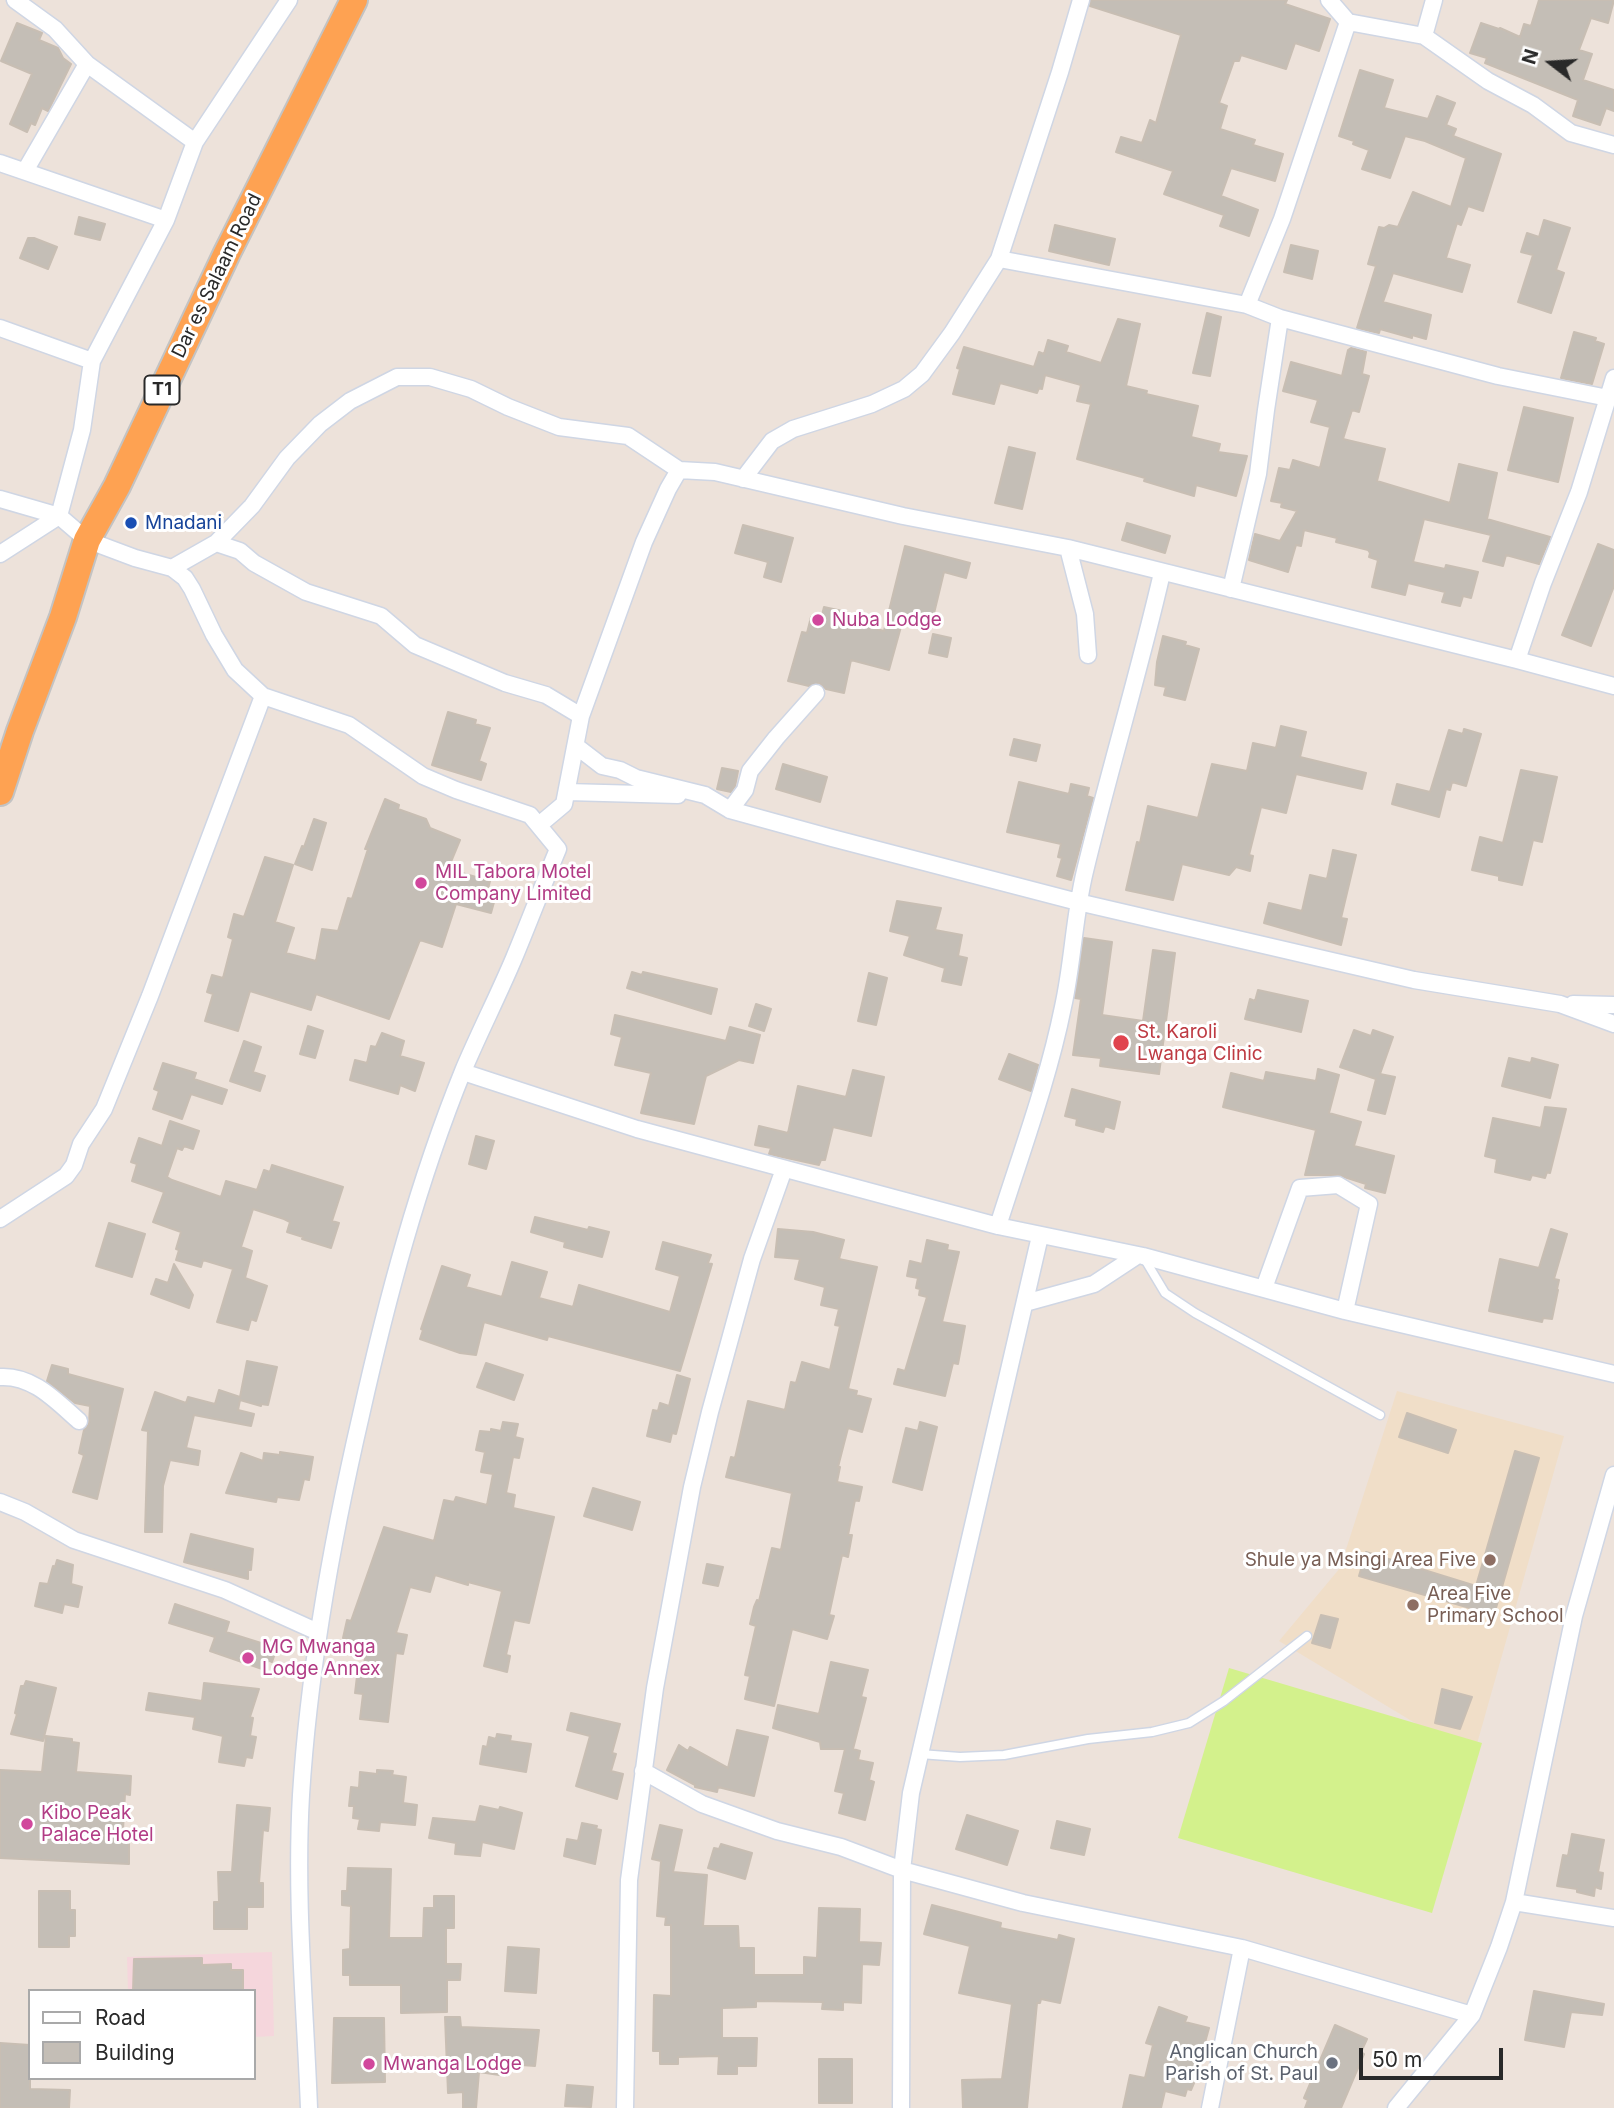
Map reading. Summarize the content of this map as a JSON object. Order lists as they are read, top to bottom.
{
  "streets": {
    "highway": ["Dar es Salaam Road", "T1"]
  },
  "places": [
    "Mnadani",
    "Nuba Lodge",
    "MIL Tabora Motel Company Limited",
    "St. Karoli Lwanga Clinic",
    "Shule ya Msingi Area Five",
    "Area Five Primary School",
    "MG Mwanga Lodge Annex",
    "Kibo Peak Palace Hotel",
    "Anglican Church Parish of St. Paul",
    "Mwanga Lodge"
  ],
  "legend": ["Road", "Building"],
  "scale_bar": "50 m",
  "north": "left"
}
